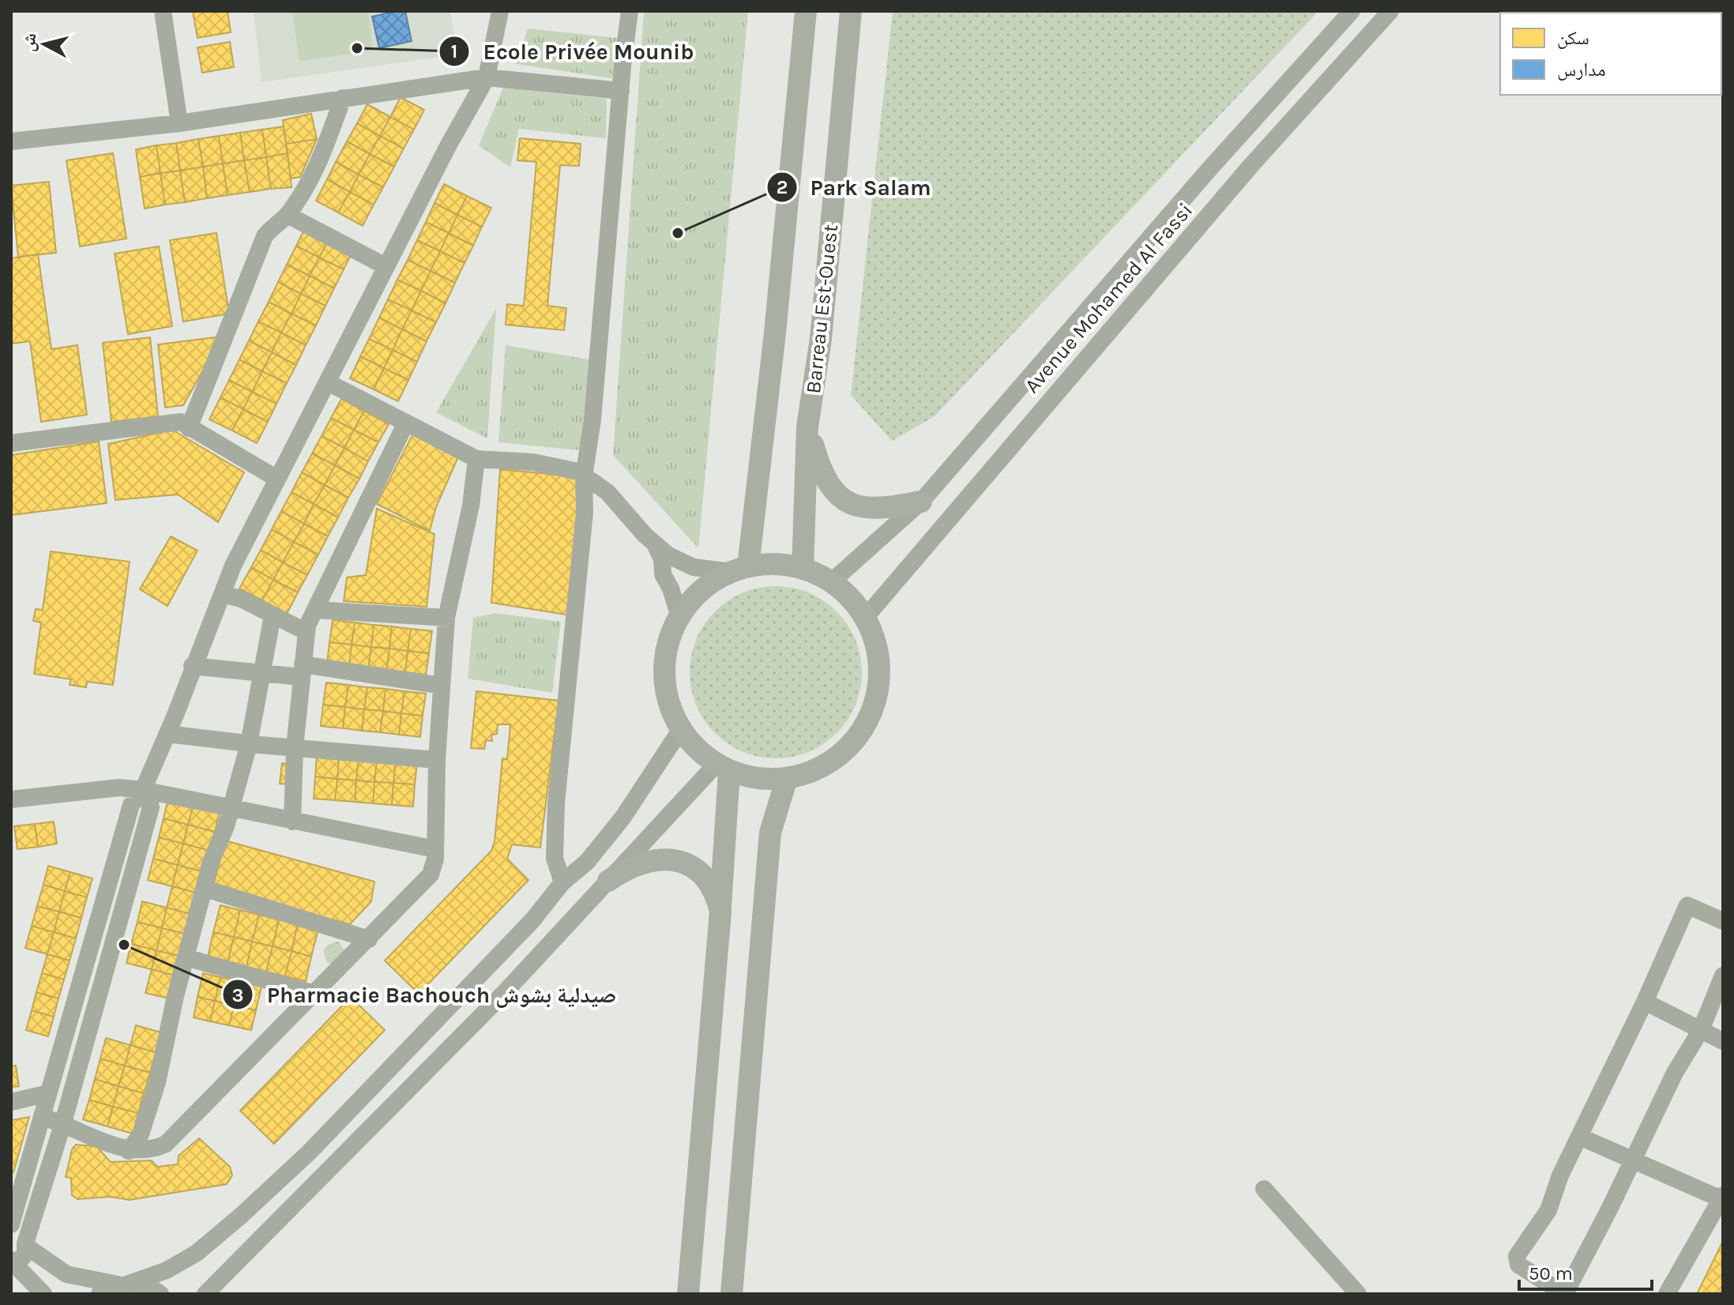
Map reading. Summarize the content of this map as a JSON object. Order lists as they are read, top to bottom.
{
  "streets": {
    "main road": ["Barreau Est-Ouest"],
    "street": ["Avenue Mohamed Al Fassi"]
  },
  "crossings": [
    ["Avenue Mohamed Al Fassi", "Barreau Est-Ouest"]
  ],
  "places": ["Ecole Privée Mounib", "Park Salam", "Pharmacie Bachouch صيدلية بشوش"],
  "legend": ["سكن", "مدارس"],
  "scale_bar": "50 m",
  "north": "left"
}
